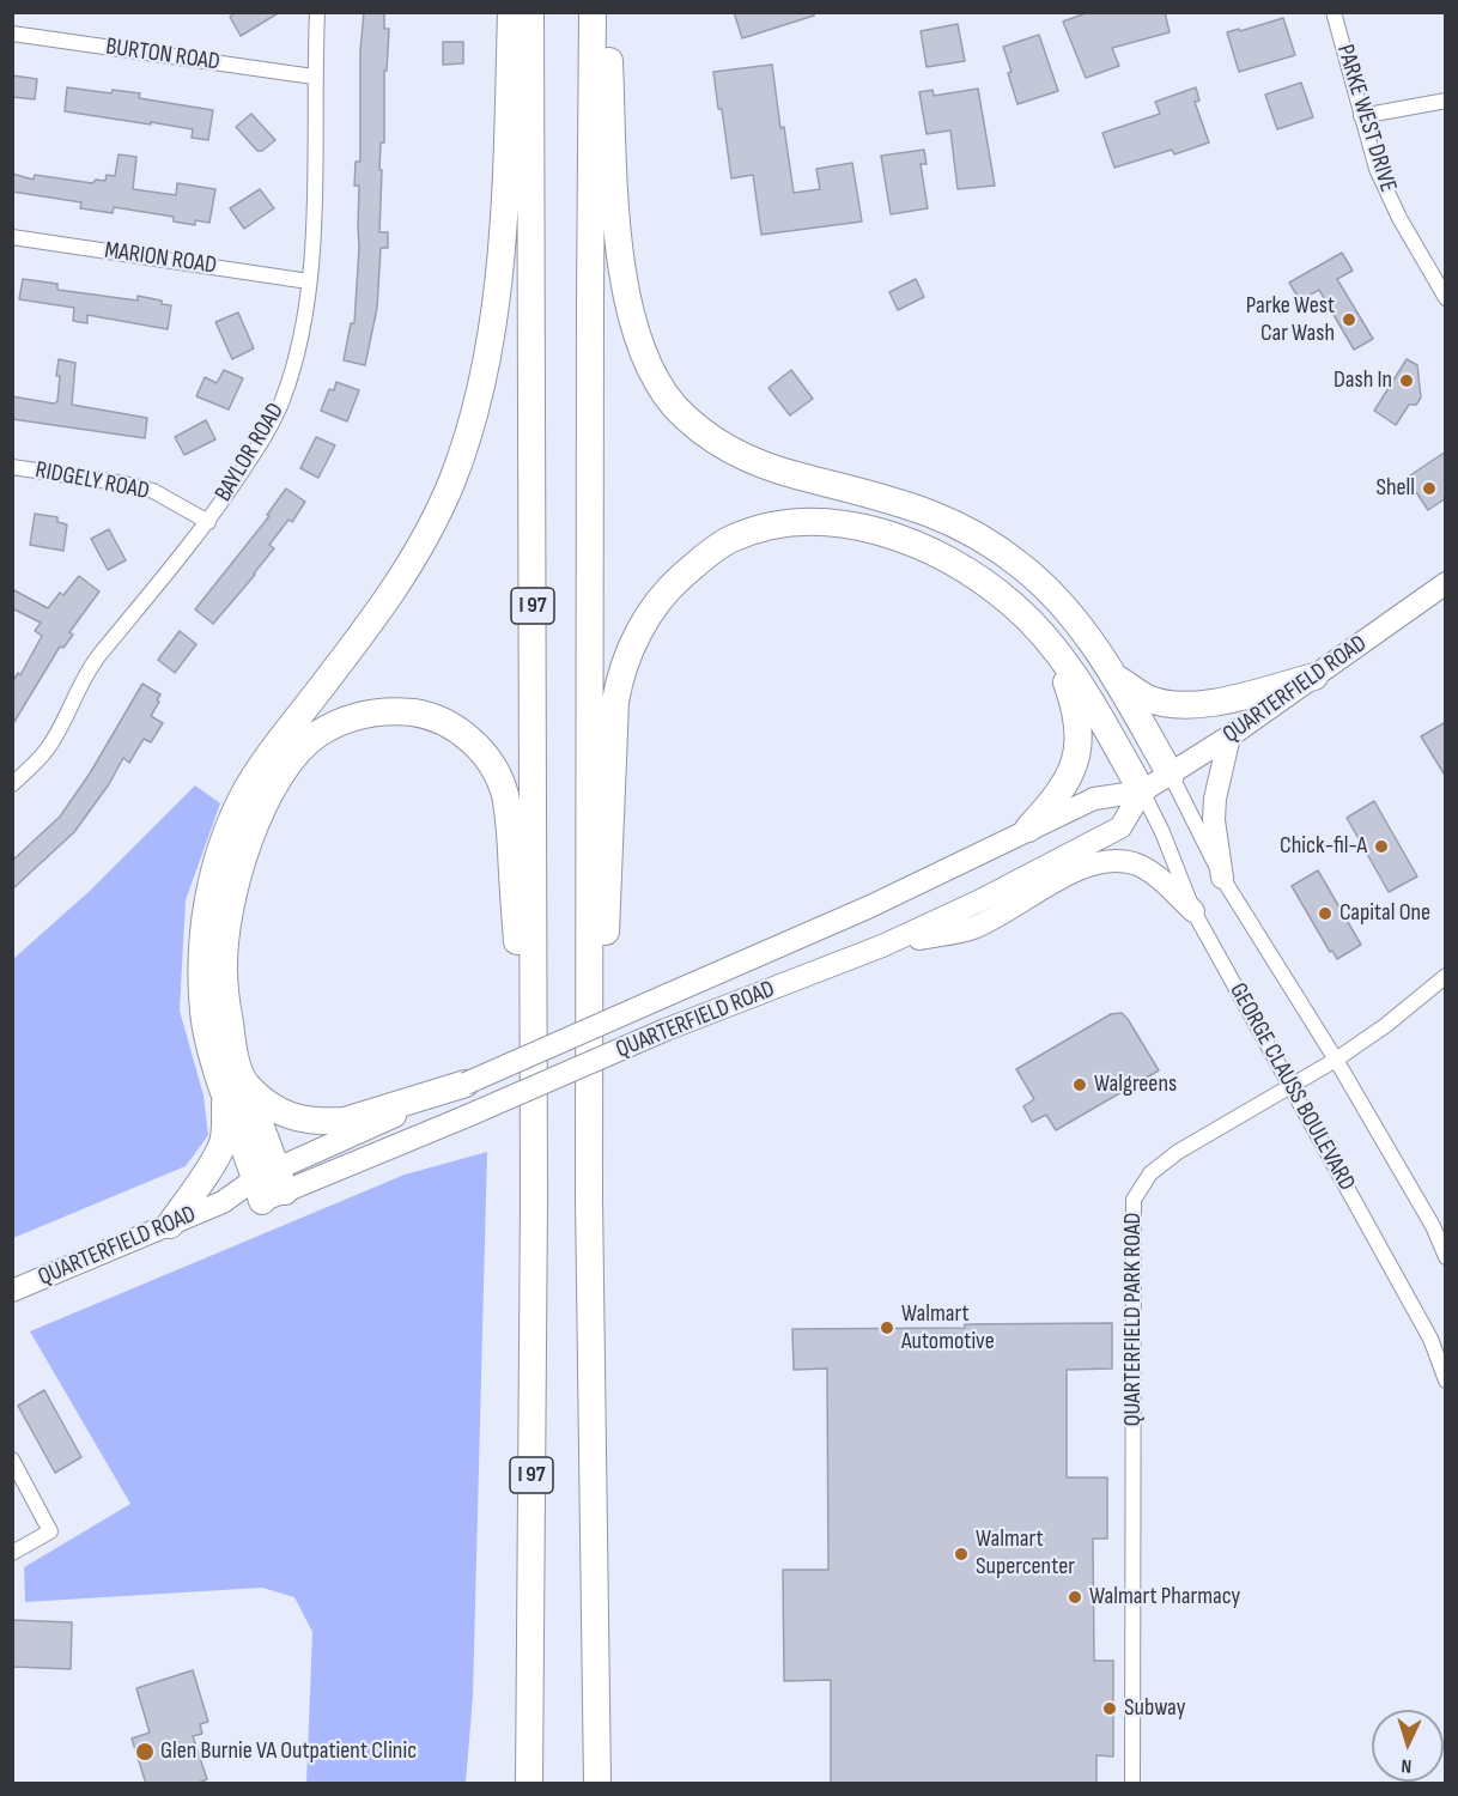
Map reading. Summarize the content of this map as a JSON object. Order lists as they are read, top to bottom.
{
  "streets": {
    "highway": ["I 97"],
    "main road": ["QUARTERFIELD ROAD"],
    "street": [
      "BURTON ROAD",
      "PARKE WEST DRIVE",
      "MARION ROAD",
      "BAYLOR ROAD",
      "RIDGELY ROAD",
      "GEORGE CLAUSS BOULEVARD",
      "QUARTERFIELD PARK ROAD"
    ]
  },
  "crossings": [
    ["BURTON ROAD", "BAYLOR ROAD"],
    ["MARION ROAD", "BAYLOR ROAD"],
    ["BAYLOR ROAD", "RIDGELY ROAD"],
    ["QUARTERFIELD ROAD", "GEORGE CLAUSS BOULEVARD"],
    ["GEORGE CLAUSS BOULEVARD", "QUARTERFIELD PARK ROAD"]
  ],
  "places": [
    "Parke West Car Wash",
    "Dash In",
    "Shell",
    "Chick-fil-A",
    "Capital One",
    "Walgreens",
    "Walmart Automotive",
    "Walmart Supercenter",
    "Walmart Pharmacy",
    "Subway",
    "Glen Burnie VA Outpatient Clinic"
  ],
  "north": "bottom"
}
